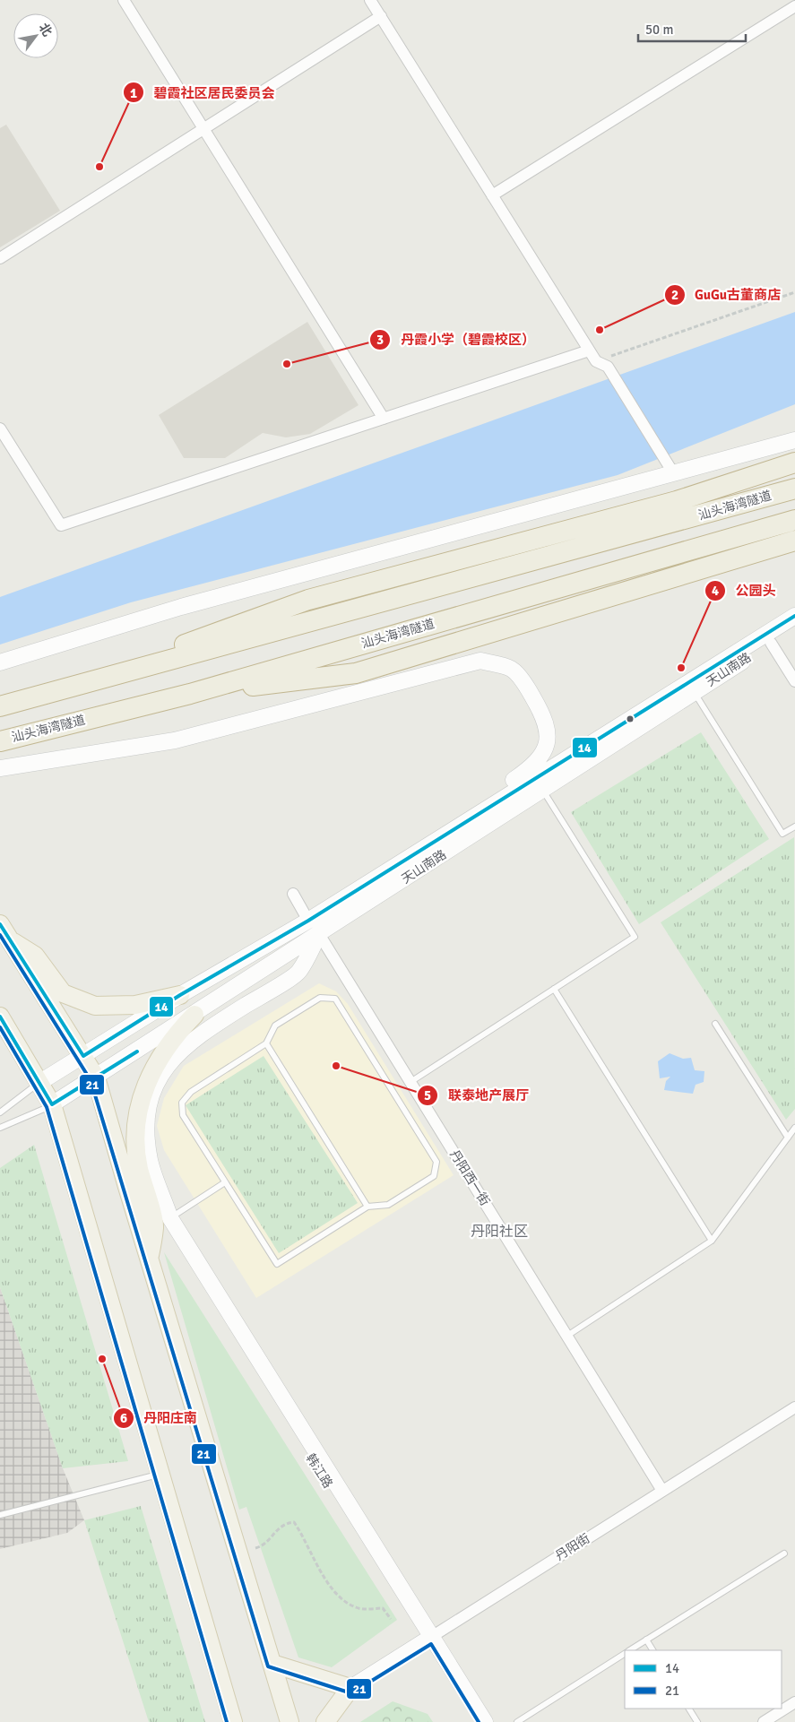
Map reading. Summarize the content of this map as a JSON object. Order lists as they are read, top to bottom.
{
  "streets": {
    "highway": ["汕头海湾隧道"],
    "main road": ["天山南路", "韩江路", "丹阳街"],
    "street": ["丹阳西一街"]
  },
  "crossings": [
    ["天山南路", "丹阳西一街"],
    ["丹阳西一街", "丹阳街"],
    ["韩江路", "丹阳街"]
  ],
  "districts": ["丹阳社区"],
  "places": [
    "碧霞社区居民委员会",
    "GuGu古董商店",
    "丹霞小学（碧霞校区）",
    "公园头",
    "联泰地产展厅",
    "丹阳庄南"
  ],
  "lines": ["transit line 14", "transit line 21"],
  "legend": ["14", "21"],
  "scale_bar": "50 m",
  "north": "top right"
}
